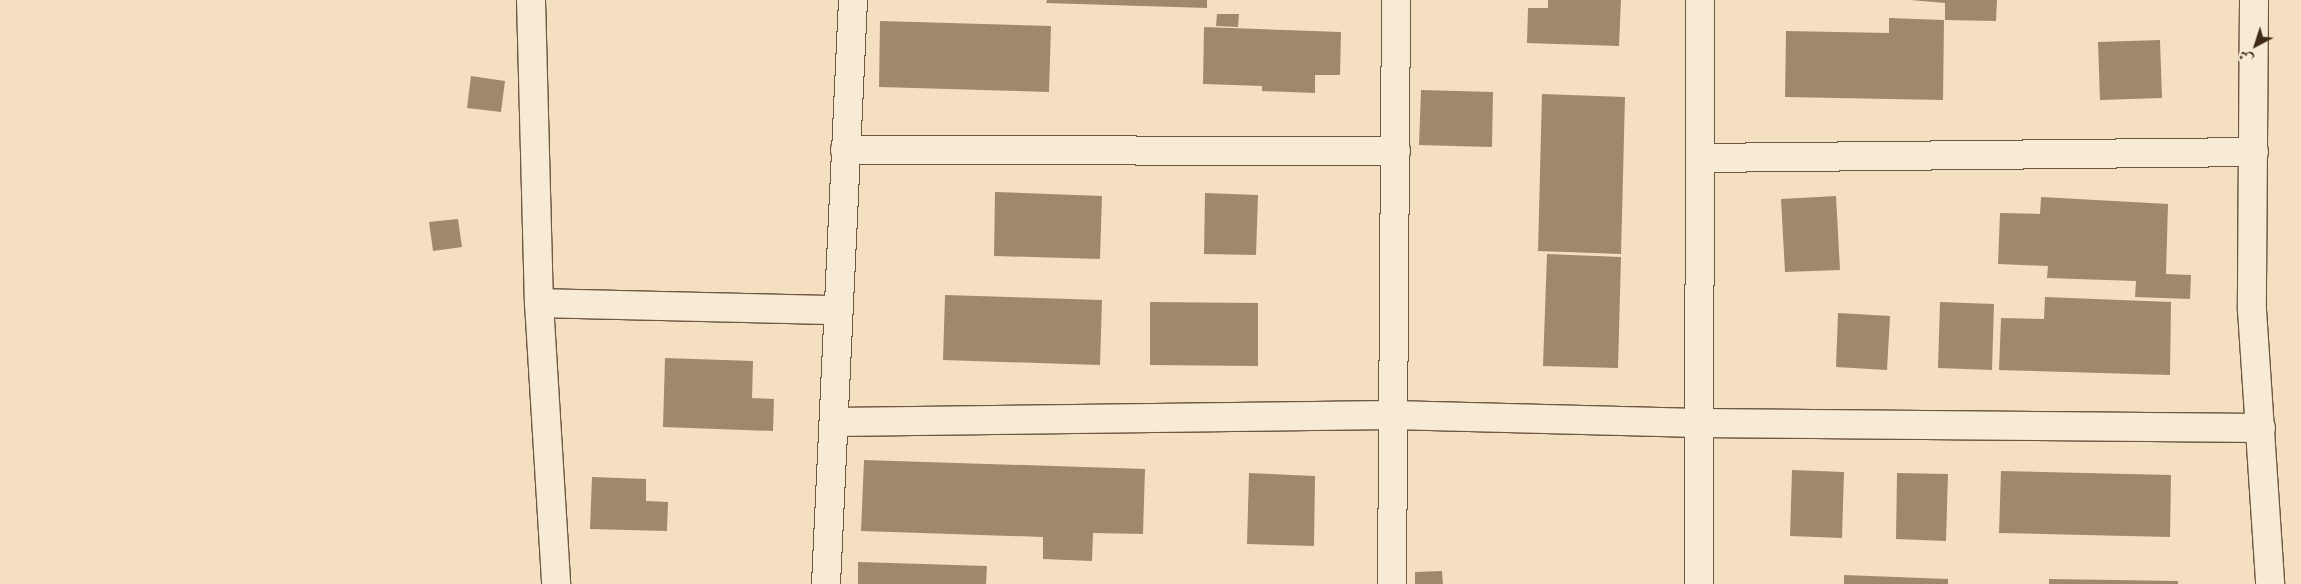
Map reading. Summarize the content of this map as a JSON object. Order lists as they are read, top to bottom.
{
  "north": "bottom left"
}
